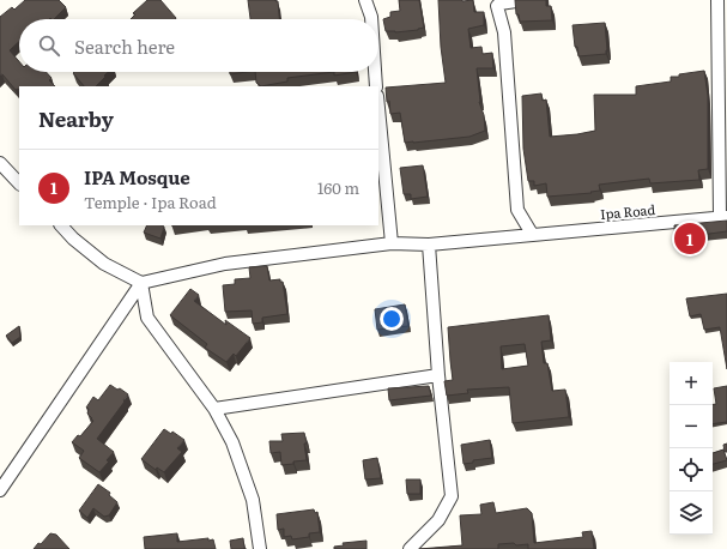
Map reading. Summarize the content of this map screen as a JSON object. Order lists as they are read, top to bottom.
{
  "streets": {
    "street": ["Ipa Road"]
  },
  "page": {
    "search": "Search here",
    "heading": "Nearby",
    "list": [
      {
        "mark": "1",
        "name": "IPA Mosque",
        "note": "Temple · Ipa Road",
        "value": "160 m"
      }
    ],
    "pins": "1",
    "map_buttons": ["+", "−"]
  }
}
